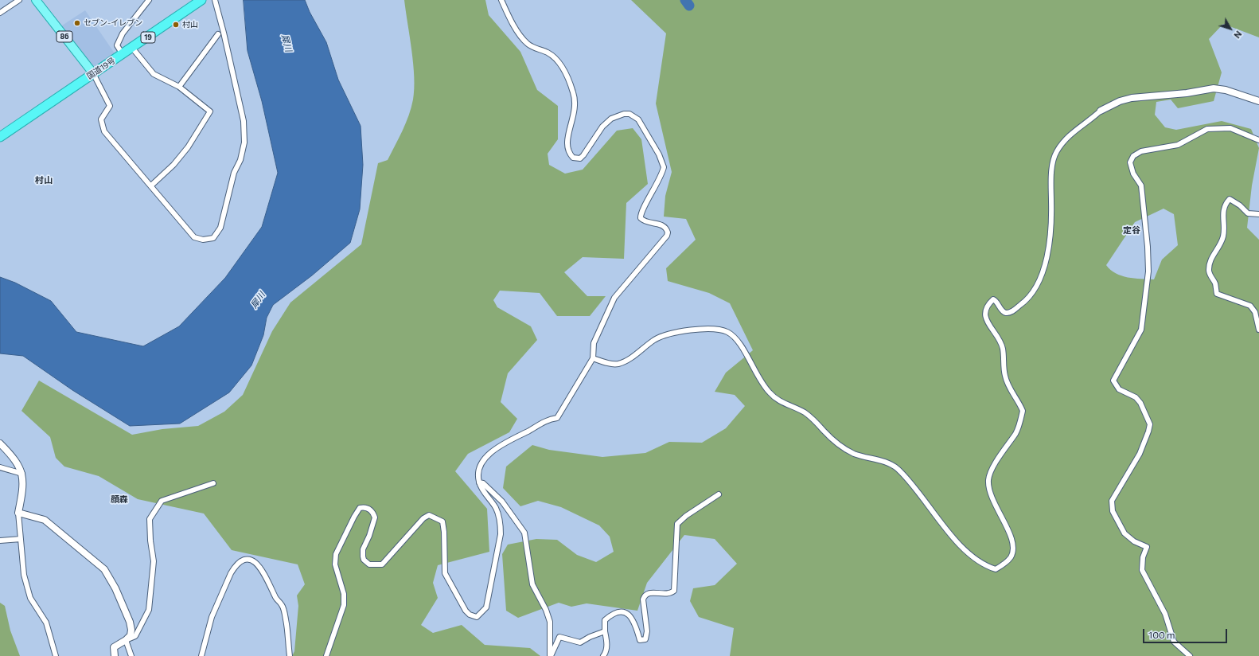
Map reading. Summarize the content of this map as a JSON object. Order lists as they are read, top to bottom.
{
  "streets": {
    "highway": ["19", "国道19号"],
    "main road": ["86"]
  },
  "crossings": [
    ["86", "国道19号"]
  ],
  "districts": ["村山", "定谷", "顔森"],
  "water": ["犀川"],
  "places": ["セブン-イレブン", "村山"],
  "scale_bar": "100 m",
  "north": "bottom right"
}
